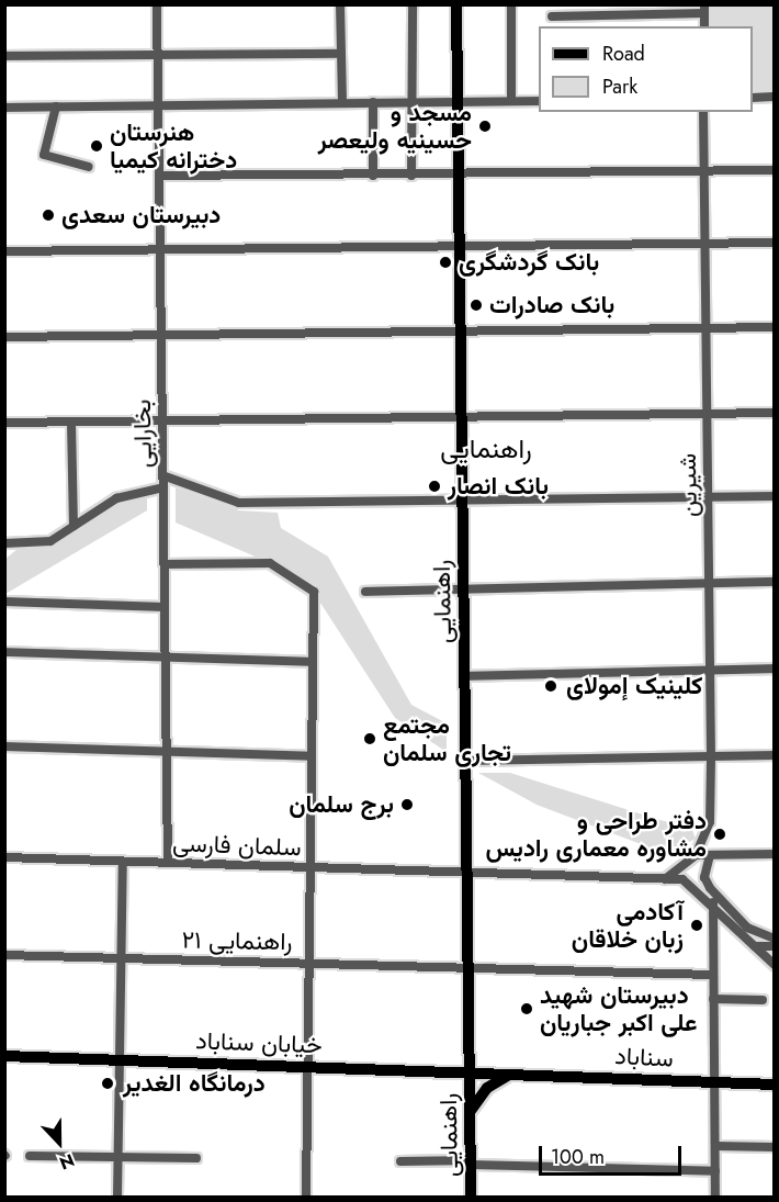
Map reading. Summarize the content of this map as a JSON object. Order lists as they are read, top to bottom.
{
  "streets": {
    "main road": ["راهنمایی", "خیابان سناباد", "سناباد"],
    "street": [
      "بخارایی",
      "شیرین",
      "سلمان فارسی",
      "راهنمایی ۲۱"
    ]
  },
  "crossings": [
    ["بخارایی", "سلمان فارسی"],
    ["راهنمایی", "سلمان فارسی"],
    ["راهنمایی", "راهنمایی ۲۱"],
    ["راهنمایی", "خیابان سناباد"],
    ["خیابان سناباد", "سناباد"]
  ],
  "districts": ["راهنمایی"],
  "places": [
    "مسجد و حسینیه ولیعصر",
    "هنرستان دخترانه کیمیا",
    "دبیرستان سعدی",
    "بانک گردشگری",
    "بانک صادرات",
    "بانک انصار",
    "کلینیک إمولای",
    "مجتمع تجاری سلمان",
    "برج سلمان",
    "دفتر طراحی و مشاوره معماری رادیس",
    "آکادمی زبان خلاقان",
    "دبیرستان شهید علی اکبر جباریان",
    "درمانگاه الغدیر"
  ],
  "legend": ["Road", "Park"],
  "scale_bar": "100 m",
  "north": "bottom"
}
